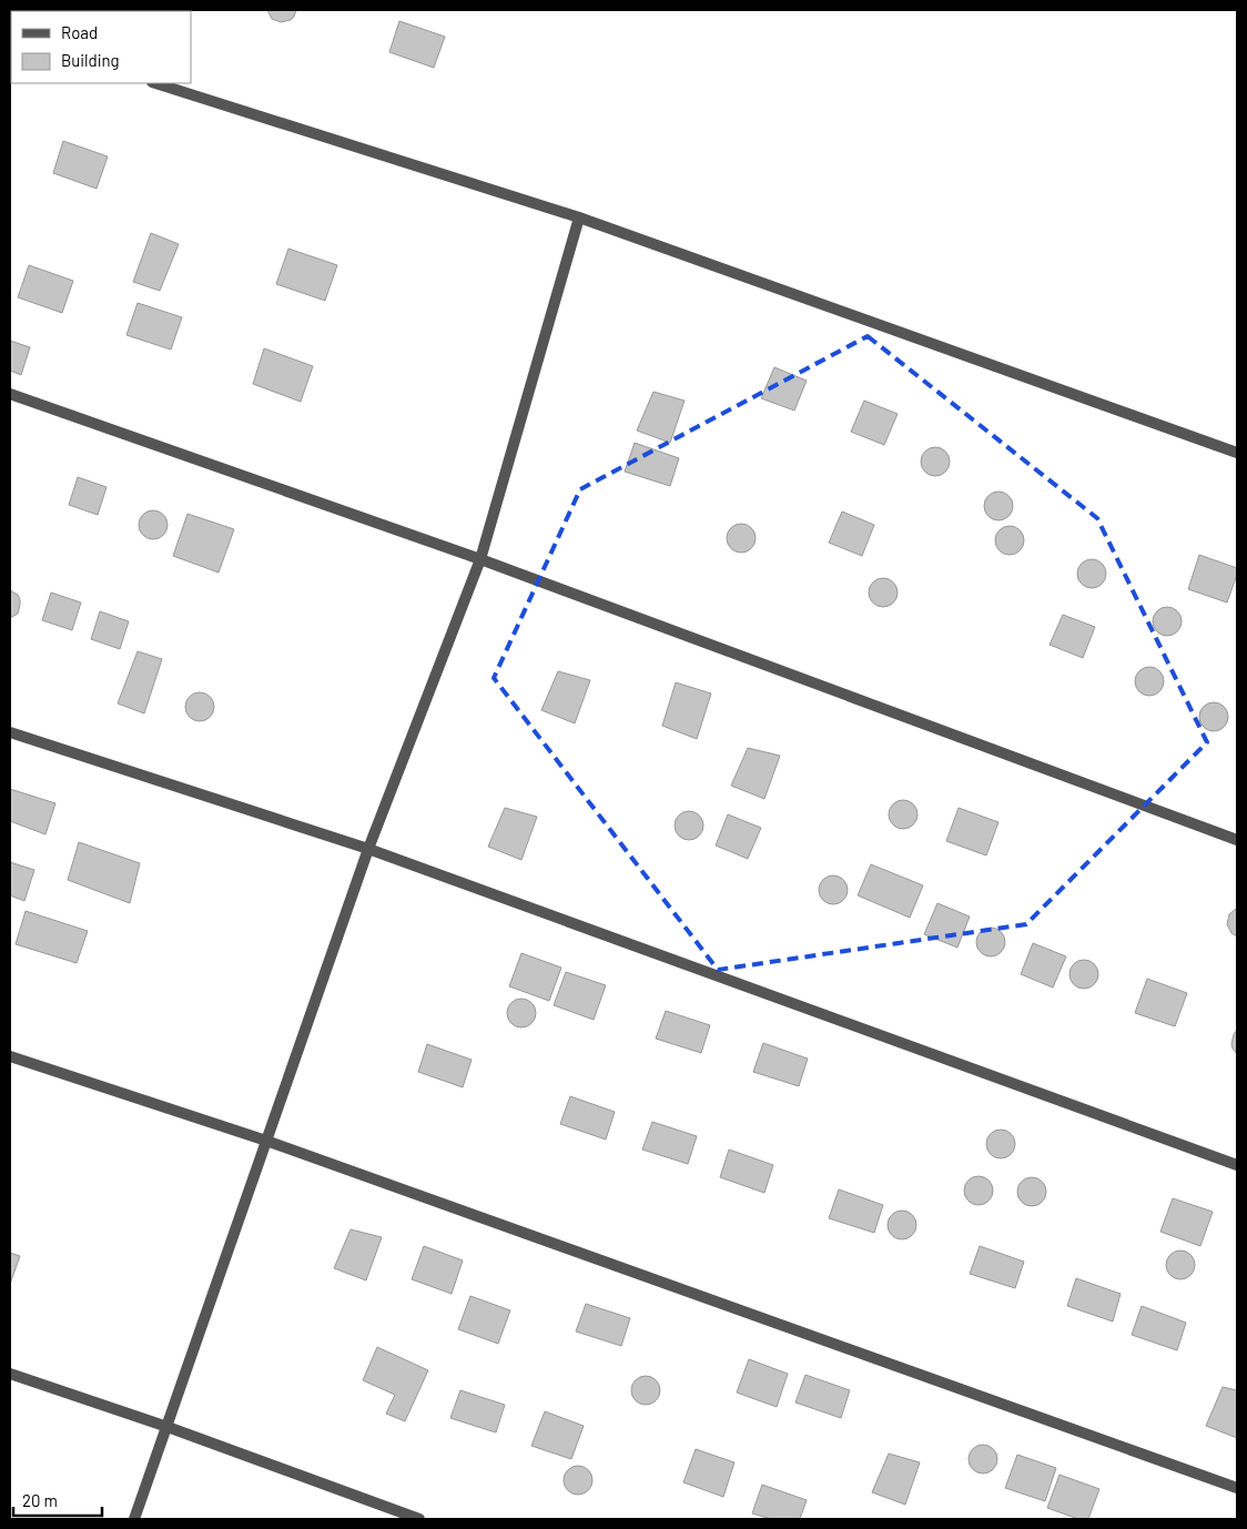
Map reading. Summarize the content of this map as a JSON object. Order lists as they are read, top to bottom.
{
  "legend": ["Road", "Building"],
  "scale_bar": "20 m"
}
